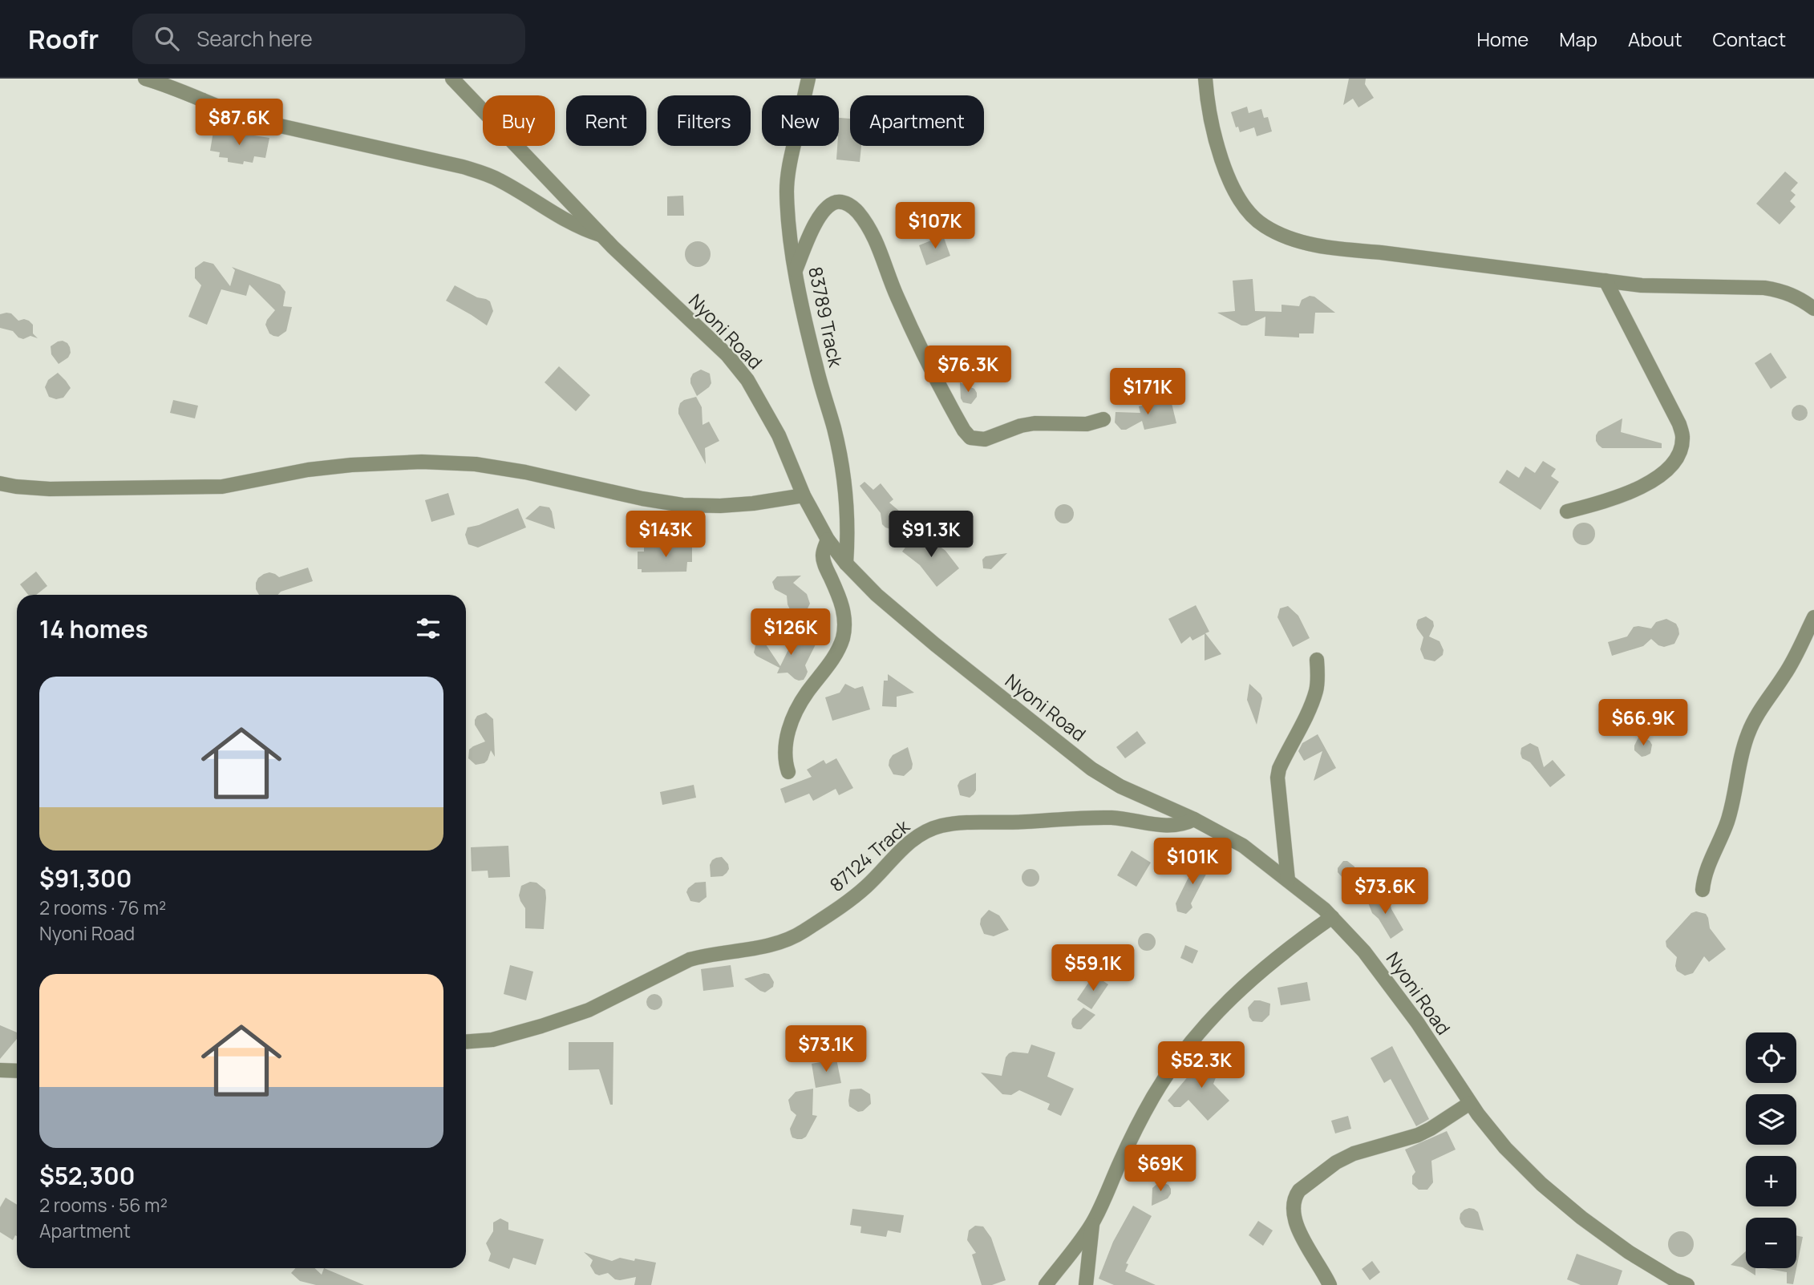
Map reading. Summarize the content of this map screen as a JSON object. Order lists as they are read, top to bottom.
{
  "streets": {
    "street": ["83789 Track", "Nyoni Road", "87124 Track"]
  },
  "crossings": [
    ["83789 Track", "Nyoni Road"],
    ["Nyoni Road", "87124 Track"]
  ],
  "page": {
    "header": "Roofr",
    "search": "Search here",
    "nav": [
      "Home",
      "Map",
      "About",
      "Contact"
    ],
    "chip": [
      "Buy",
      "Rent",
      "Filters",
      "New",
      "Apartment"
    ],
    "price": [
      "$87.6K",
      "$107K",
      "$76.3K",
      "$171K",
      "$143K",
      "$91.3K",
      "$126K",
      "$66.9K",
      "$101K",
      "$73.6K",
      "$59.1K",
      "$73.1K",
      "$52.3K",
      "$69K"
    ],
    "heading": "14 homes",
    "list": [
      {
        "name": "$91,300",
        "note": "2 rooms · 76 m² · Nyoni Road"
      },
      {
        "name": "$52,300",
        "note": "2 rooms · 56 m² · Apartment"
      }
    ],
    "map_buttons": ["+", "−"]
  }
}
